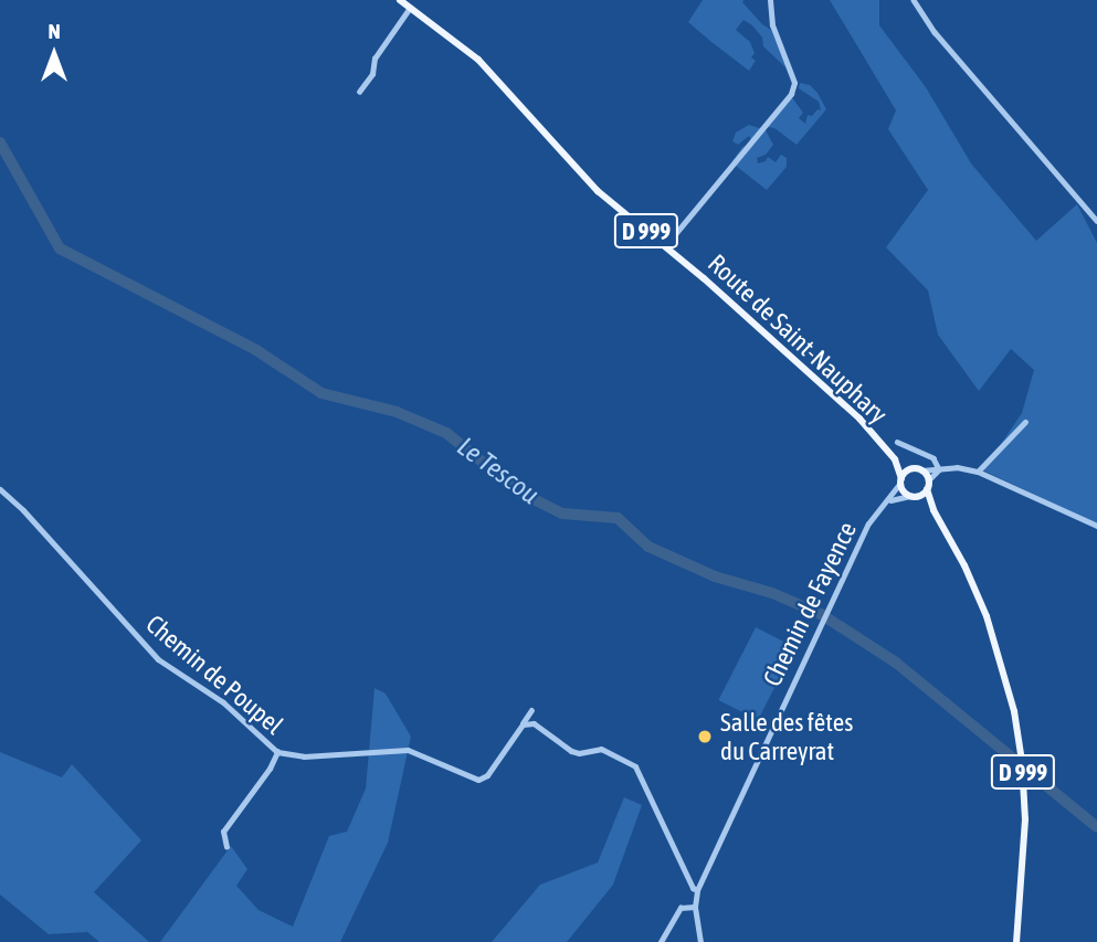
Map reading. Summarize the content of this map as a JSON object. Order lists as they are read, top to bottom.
{
  "streets": {
    "main road": ["D 999", "Route de Saint-Nauphary"],
    "street": ["Chemin de Fayence", "Chemin de Poupel"]
  },
  "crossings": [
    ["D 999", "Route de Saint-Nauphary"],
    ["D 999", "Chemin de Fayence"],
    ["Route de Saint-Nauphary", "Chemin de Fayence"]
  ],
  "water": ["Le Tescou"],
  "places": ["Salle des fêtes du Carreyrat"],
  "north": "top"
}
